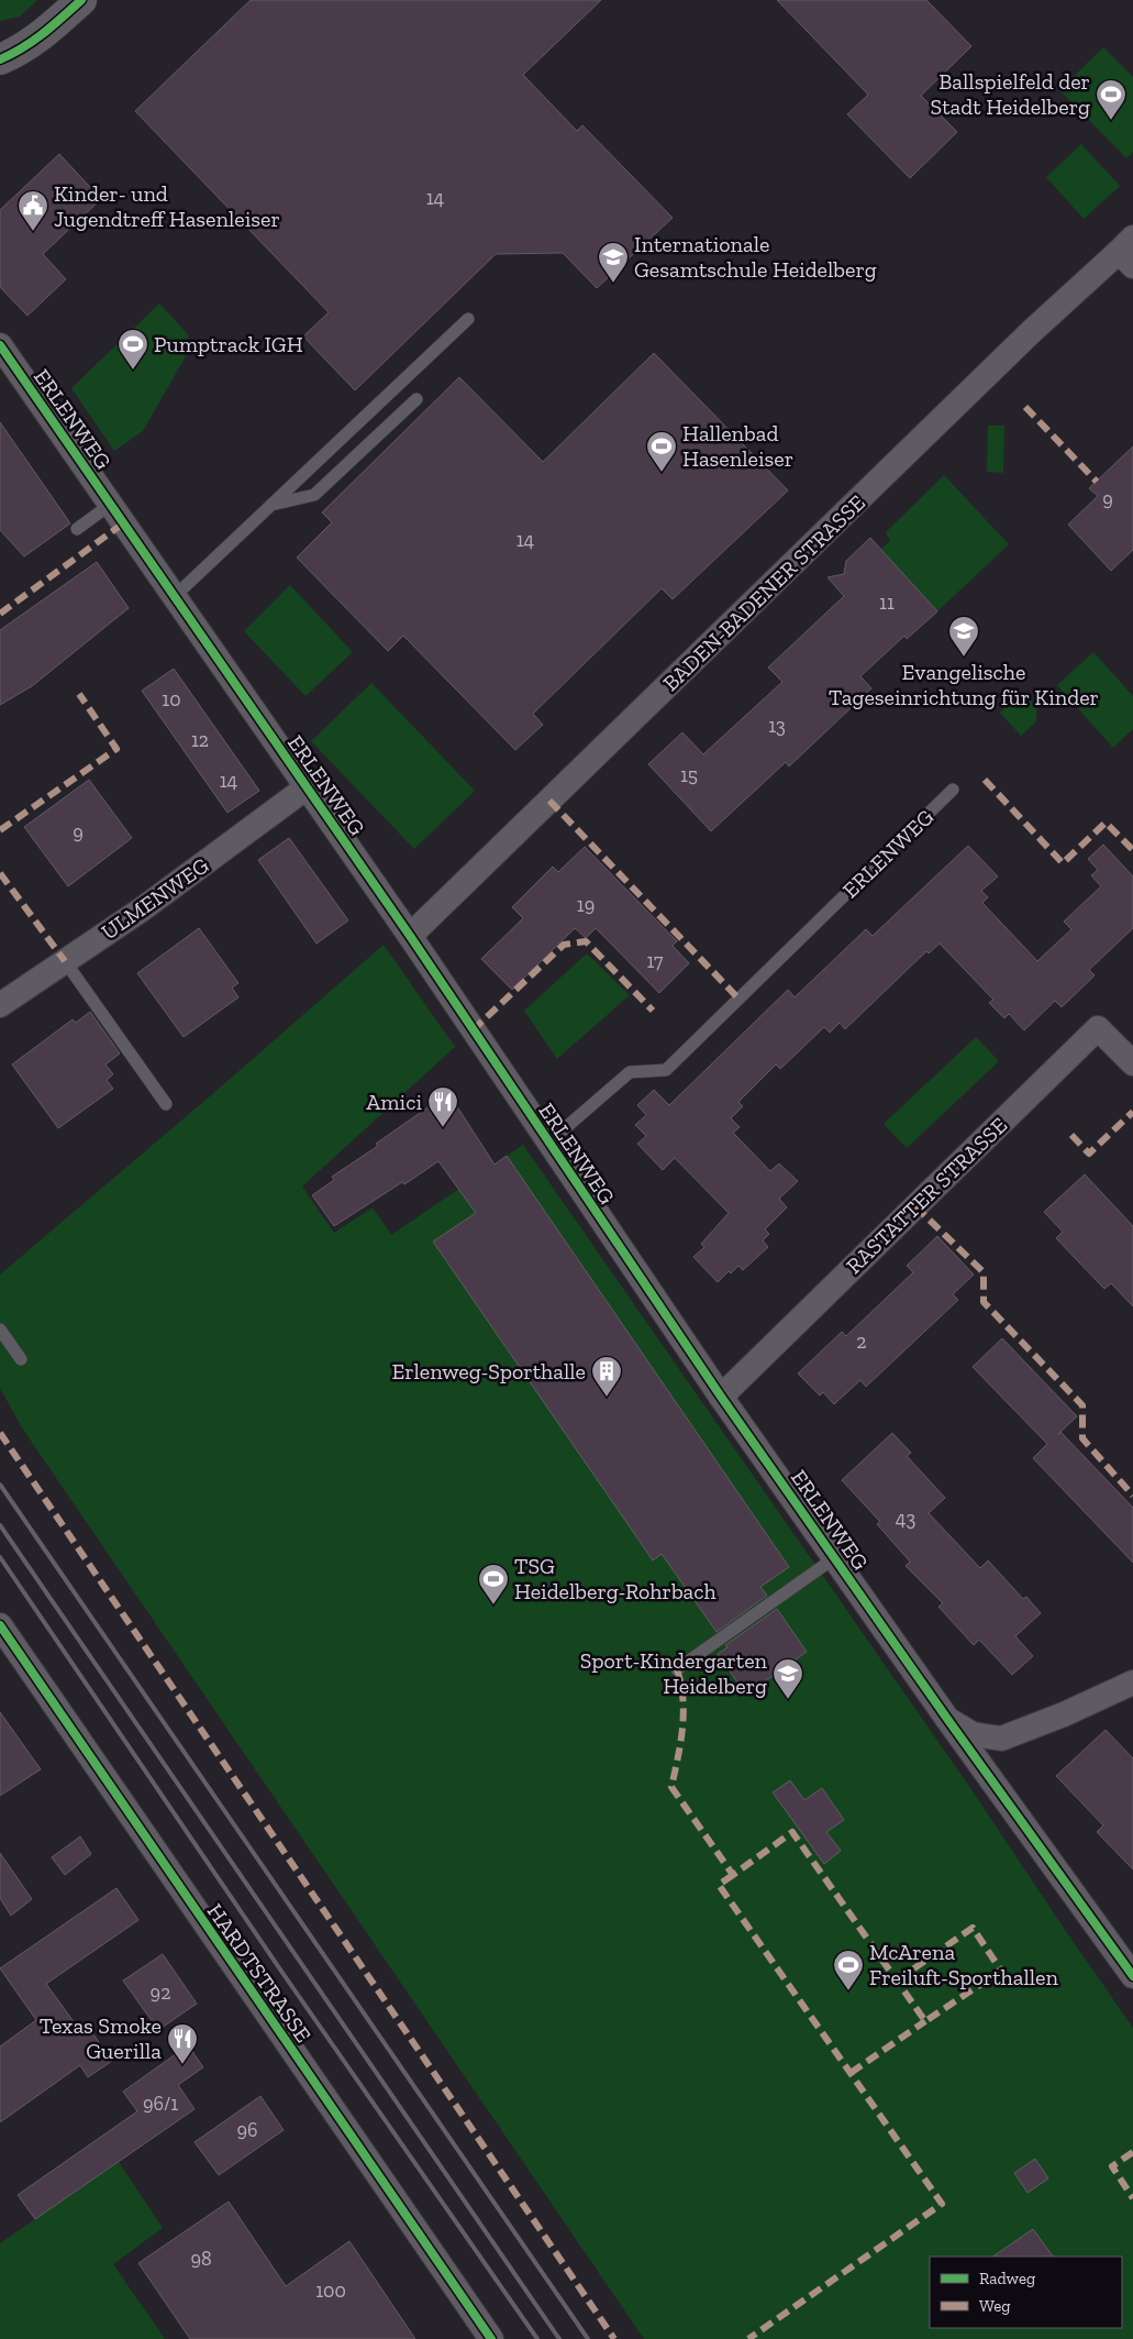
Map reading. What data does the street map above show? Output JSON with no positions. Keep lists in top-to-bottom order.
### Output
{
  "streets": {
    "street": [
      "ERLENWEG",
      "BADEN-BADENER STRASSE",
      "ULMENWEG",
      "RASTATTER STRASSE",
      "HARDTSTRASSE"
    ]
  },
  "crossings": [
    ["ERLENWEG", "BADEN-BADENER STRASSE"],
    ["ERLENWEG", "ULMENWEG"],
    ["ERLENWEG", "RASTATTER STRASSE"]
  ],
  "places": {
    "sports": [
      "Ballspielfeld der Stadt Heidelberg",
      "Pumptrack IGH",
      "Hallenbad Hasenleiser",
      "TSG Heidelberg-Rohrbach",
      "McArena Freiluft-Sporthallen"
    ],
    "public building": ["Kinder- und Jugendtreff Hasenleiser"],
    "school or university": ["Internationale Gesamtschule Heidelberg", "Evangelische Tageseinrichtung für Kinder", "Sport-Kindergarten Heidelberg"],
    "restaurant": ["Amici", "Texas Smoke Guerilla"],
    "building": ["Erlenweg-Sporthalle"]
  },
  "house_numbers": [
    "14",
    "9",
    "14",
    "11",
    "10",
    "13",
    "12",
    "15",
    "14",
    "9",
    "19",
    "17",
    "2",
    "43",
    "92",
    "96/1",
    "96",
    "98",
    "100"
  ],
  "legend": ["Radweg", "Weg"]
}
